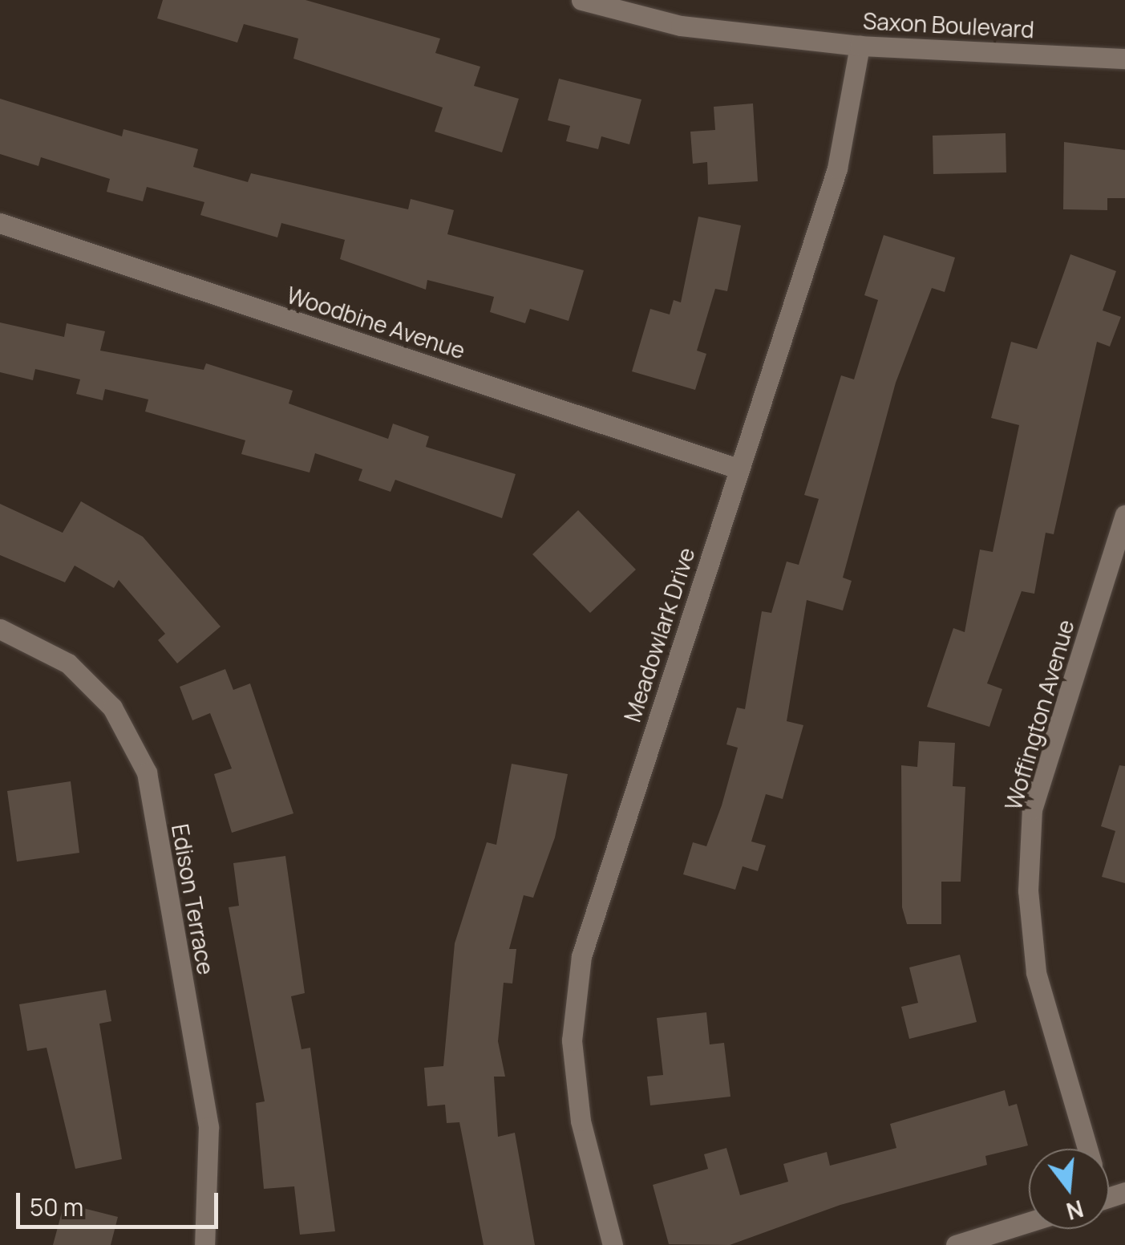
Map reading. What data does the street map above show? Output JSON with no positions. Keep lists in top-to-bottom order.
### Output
{
  "streets": {
    "street": [
      "Saxon Boulevard",
      "Woodbine Avenue",
      "Meadowlark Drive",
      "Woffington Avenue",
      "Edison Terrace"
    ]
  },
  "crossings": [
    ["Saxon Boulevard", "Meadowlark Drive"],
    ["Woodbine Avenue", "Meadowlark Drive"]
  ],
  "scale_bar": "50 m",
  "north": "bottom"
}
